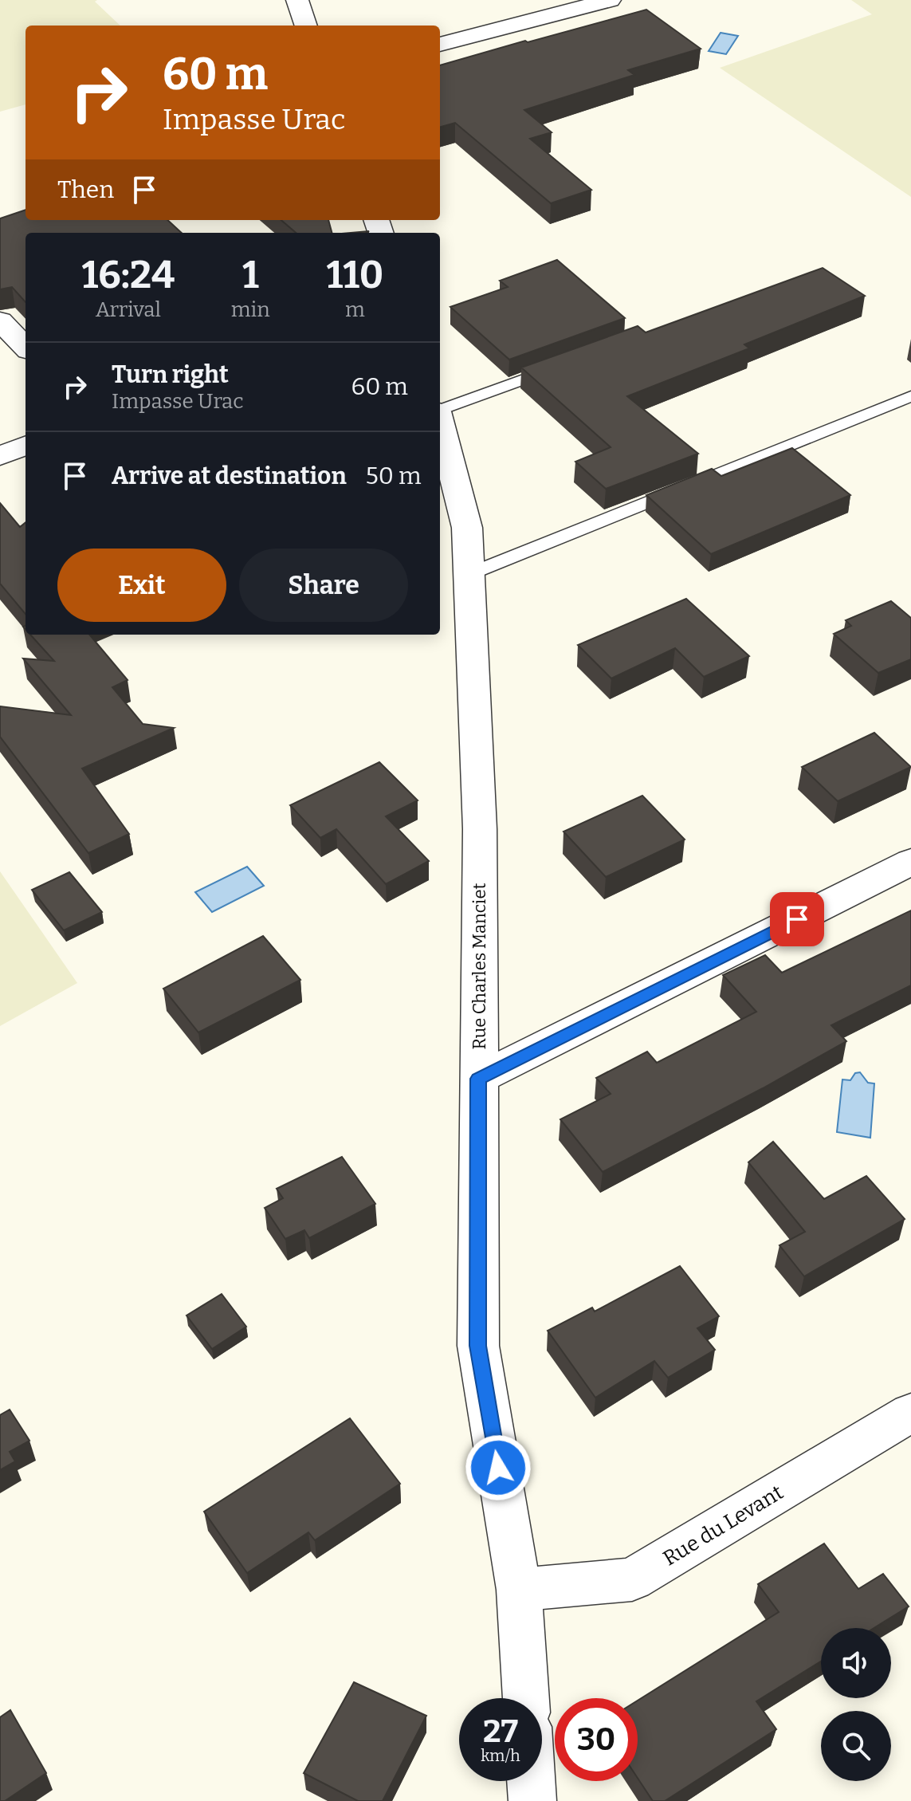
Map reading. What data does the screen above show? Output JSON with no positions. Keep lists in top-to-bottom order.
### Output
{
  "streets": {
    "street": ["Rue Charles Manciet", "Rue du Levant"]
  },
  "crossings": [
    ["Rue Charles Manciet", "Rue du Levant"]
  ],
  "page": {
    "turn": ["60 m", "Impasse Urac"],
    "then": "Then",
    "eta": [
      "16:24",
      "Arrival",
      "1",
      "min",
      "110",
      "m"
    ],
    "list": [
      {
        "name": "Turn right",
        "note": "Impasse Urac",
        "value": "60 m"
      },
      {
        "name": "Arrive at destination",
        "value": "50 m"
      }
    ],
    "buttons": ["Exit", "Share"],
    "speed": "27 km/h",
    "limit": "30"
  }
}
